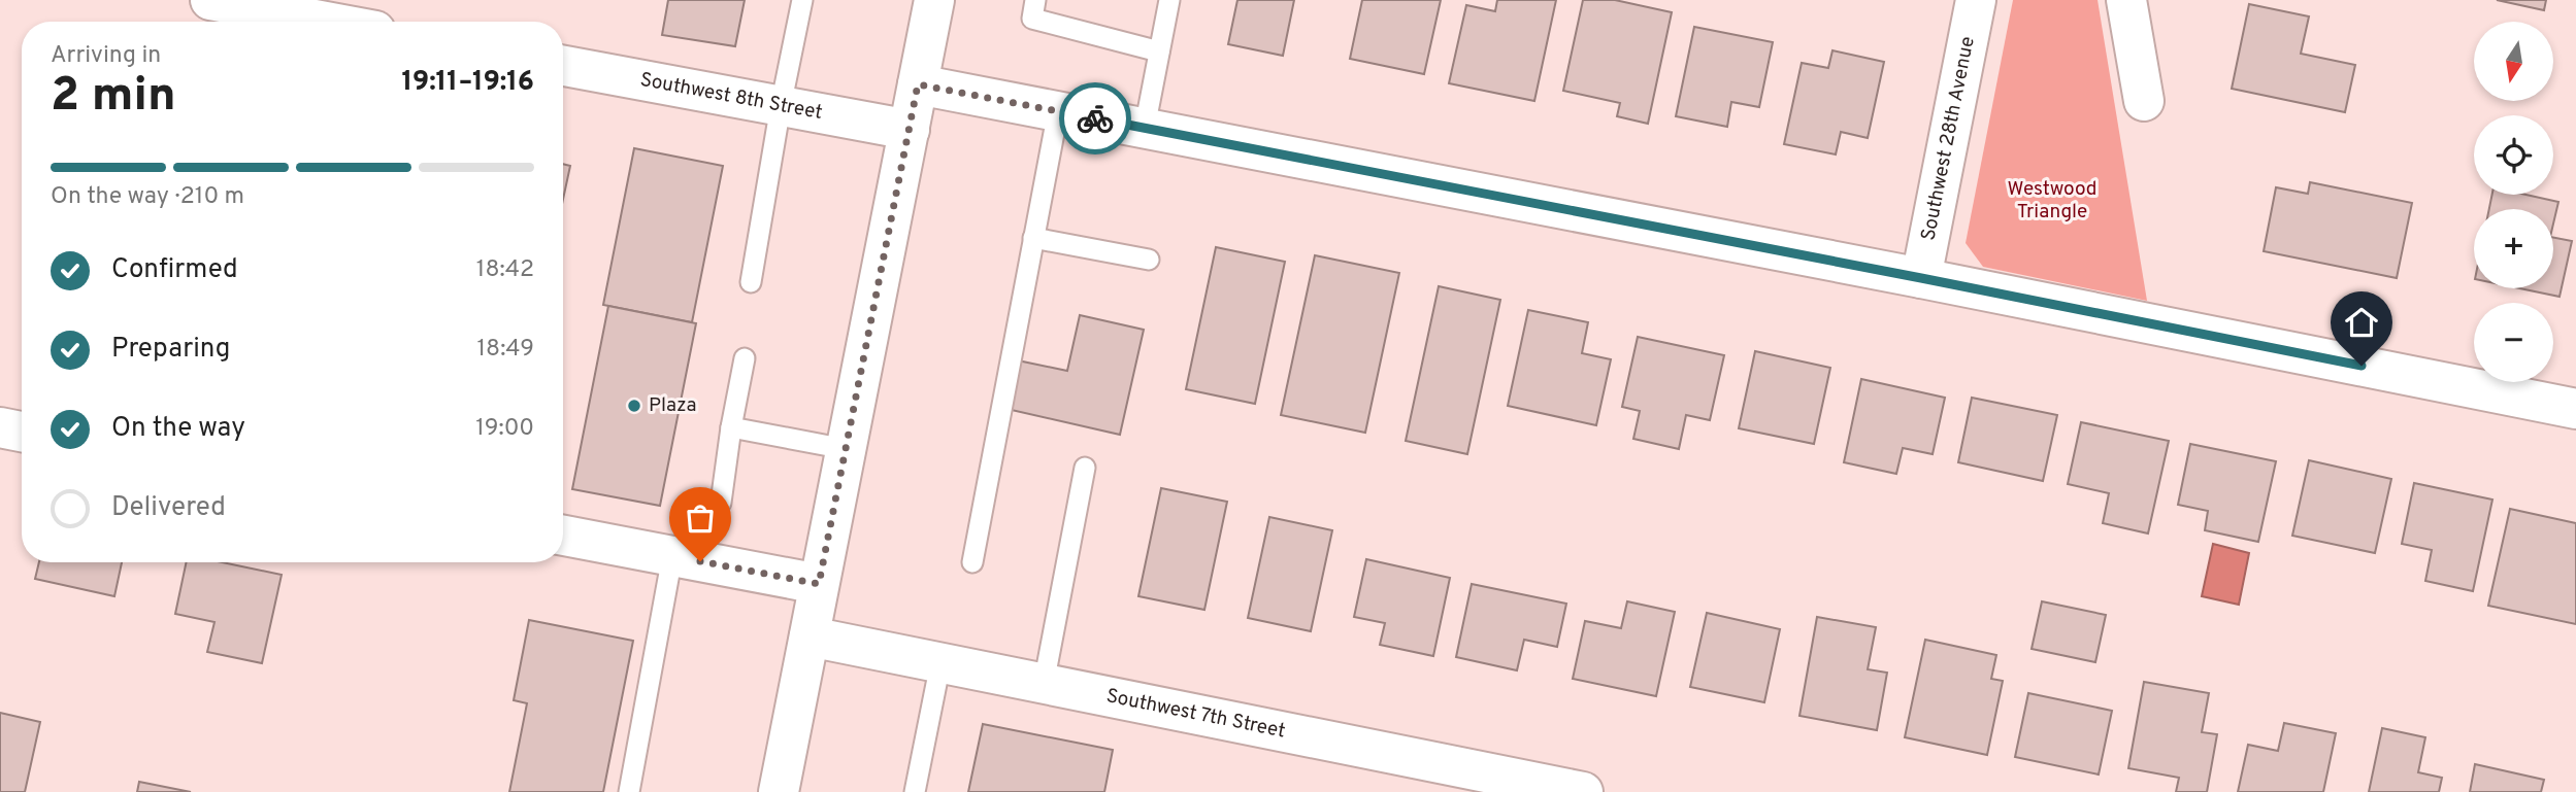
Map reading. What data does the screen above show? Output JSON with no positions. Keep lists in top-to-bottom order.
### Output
{
  "streets": {
    "street": ["Southwest 8th Street", "Southwest 28th Avenue", "Southwest 7th Street"]
  },
  "parks": ["Westwood Triangle"],
  "places": ["Plaza"],
  "north": "bottom",
  "page": {
    "map_buttons": ["+", "−"],
    "heading": ["2 min", "Arriving in", "19:11–19:16"],
    "bar": "On the way · 210 m",
    "list": [
      ["Confirmed", "18:42"],
      ["Preparing", "18:49"],
      ["On the way", "19:00"],
      "Delivered"
    ]
  }
}
